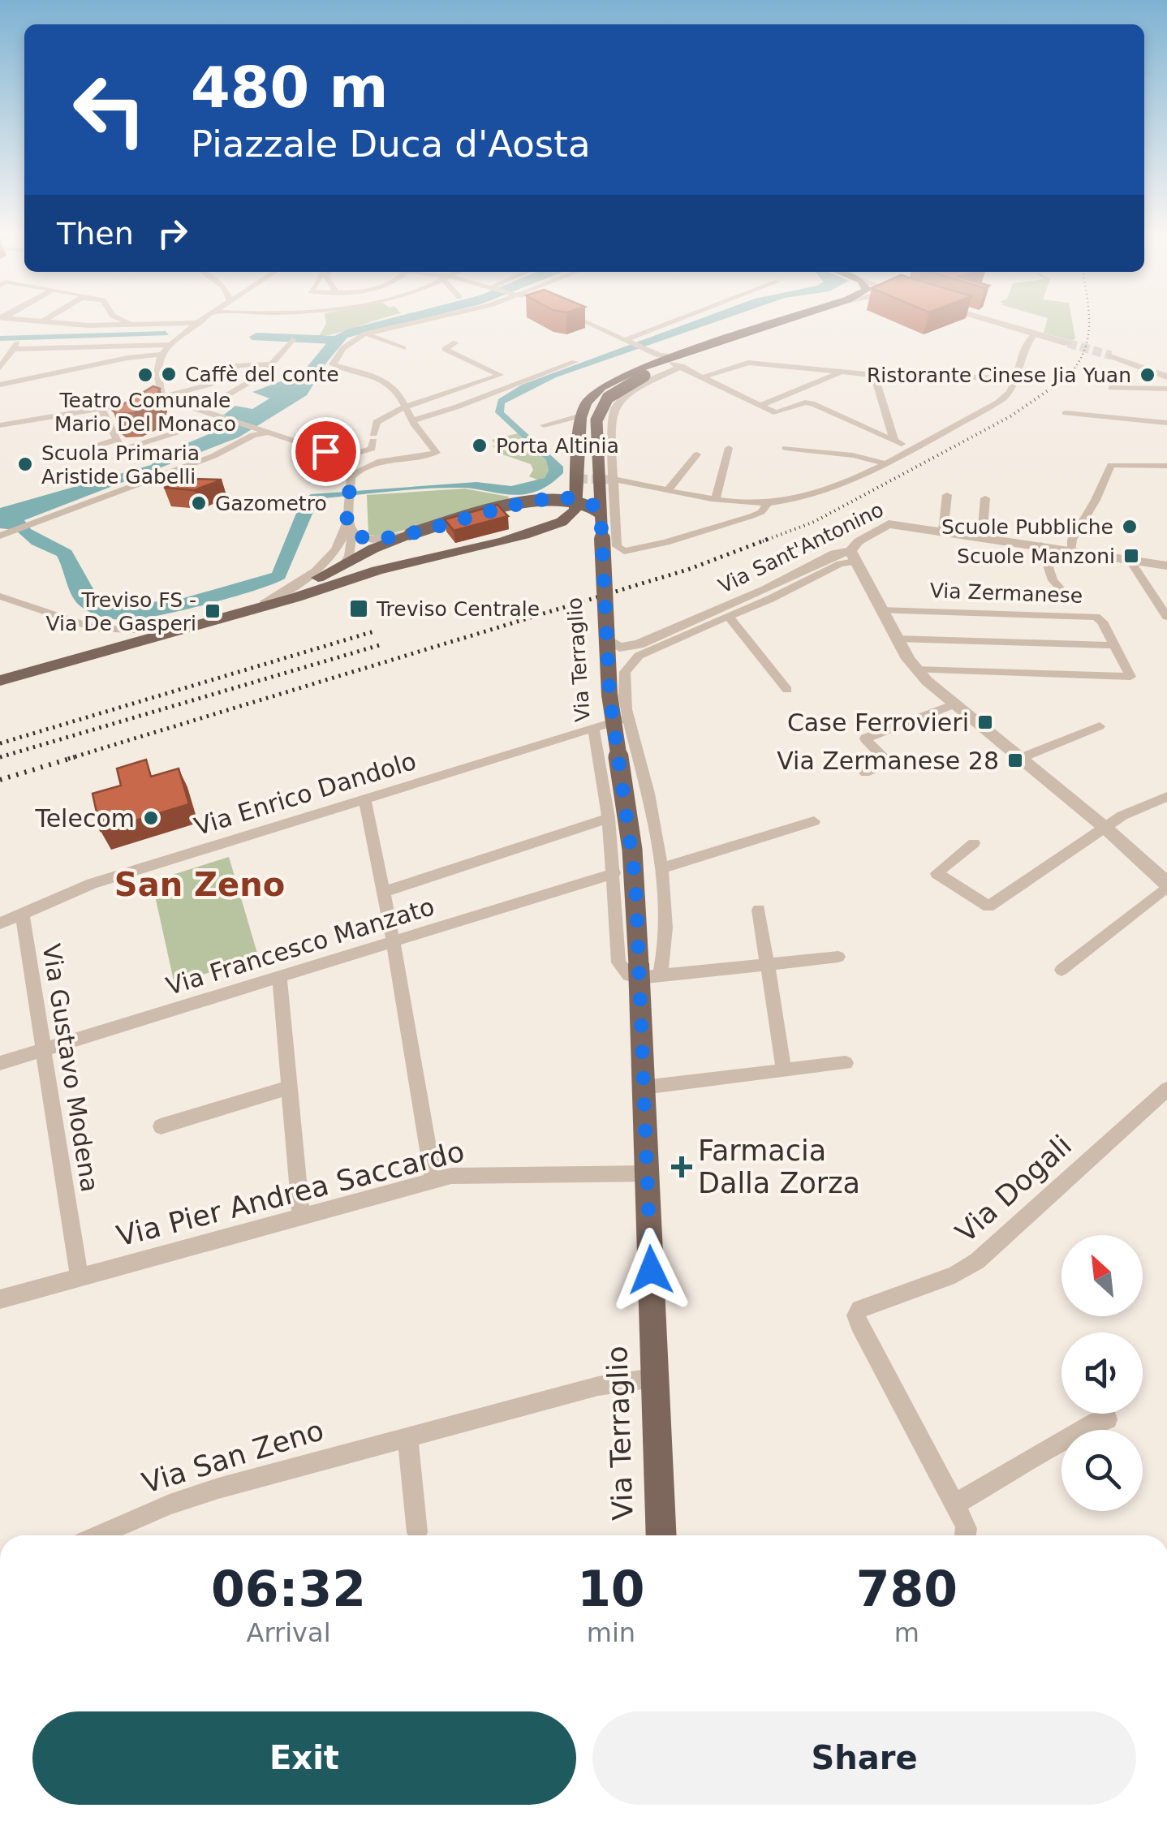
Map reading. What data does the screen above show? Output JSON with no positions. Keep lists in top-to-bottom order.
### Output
{
  "streets": {
    "main road": ["Via Terraglio"],
    "street": [
      "Via Sant'Antonino",
      "Via Zermanese",
      "Via Enrico Dandolo",
      "Via Francesco Manzato",
      "Via Gustavo Modena",
      "Via Dogali",
      "Via Pier Andrea Saccardo",
      "Via San Zeno"
    ]
  },
  "crossings": [
    ["Via Sant'Antonino", "Via Terraglio"],
    ["Via Terraglio", "Via Enrico Dandolo"],
    ["Via Terraglio", "Via Francesco Manzato"],
    ["Via Terraglio", "Via Pier Andrea Saccardo"],
    ["Via Terraglio", "Via San Zeno"],
    ["Via Enrico Dandolo", "Via Gustavo Modena"],
    ["Via Francesco Manzato", "Via Gustavo Modena"],
    ["Via Gustavo Modena", "Via Pier Andrea Saccardo"]
  ],
  "districts": ["San Zeno"],
  "places": {
    "other": [
      "Caffè del conte",
      "Teatro Comunale Mario Del Monaco",
      "Ristorante Cinese Jia Yuan",
      "Porta Altinia",
      "Scuola Primaria Aristide Gabelli",
      "Gazometro",
      "Scuole Pubbliche",
      "Telecom"
    ],
    "transit": [
      "Scuole Manzoni",
      "Treviso Centrale",
      "Treviso FS - Via De Gasperi",
      "Case Ferrovieri",
      "Via Zermanese 28"
    ],
    "health": ["Farmacia Dalla Zorza"]
  },
  "north": "top left",
  "page": {
    "turn": ["480 m", "Piazzale Duca d'Aosta"],
    "then": "Then",
    "eta": [
      "06:32",
      "Arrival",
      "10",
      "min",
      "780",
      "m"
    ],
    "buttons": ["Exit", "Share"]
  }
}
